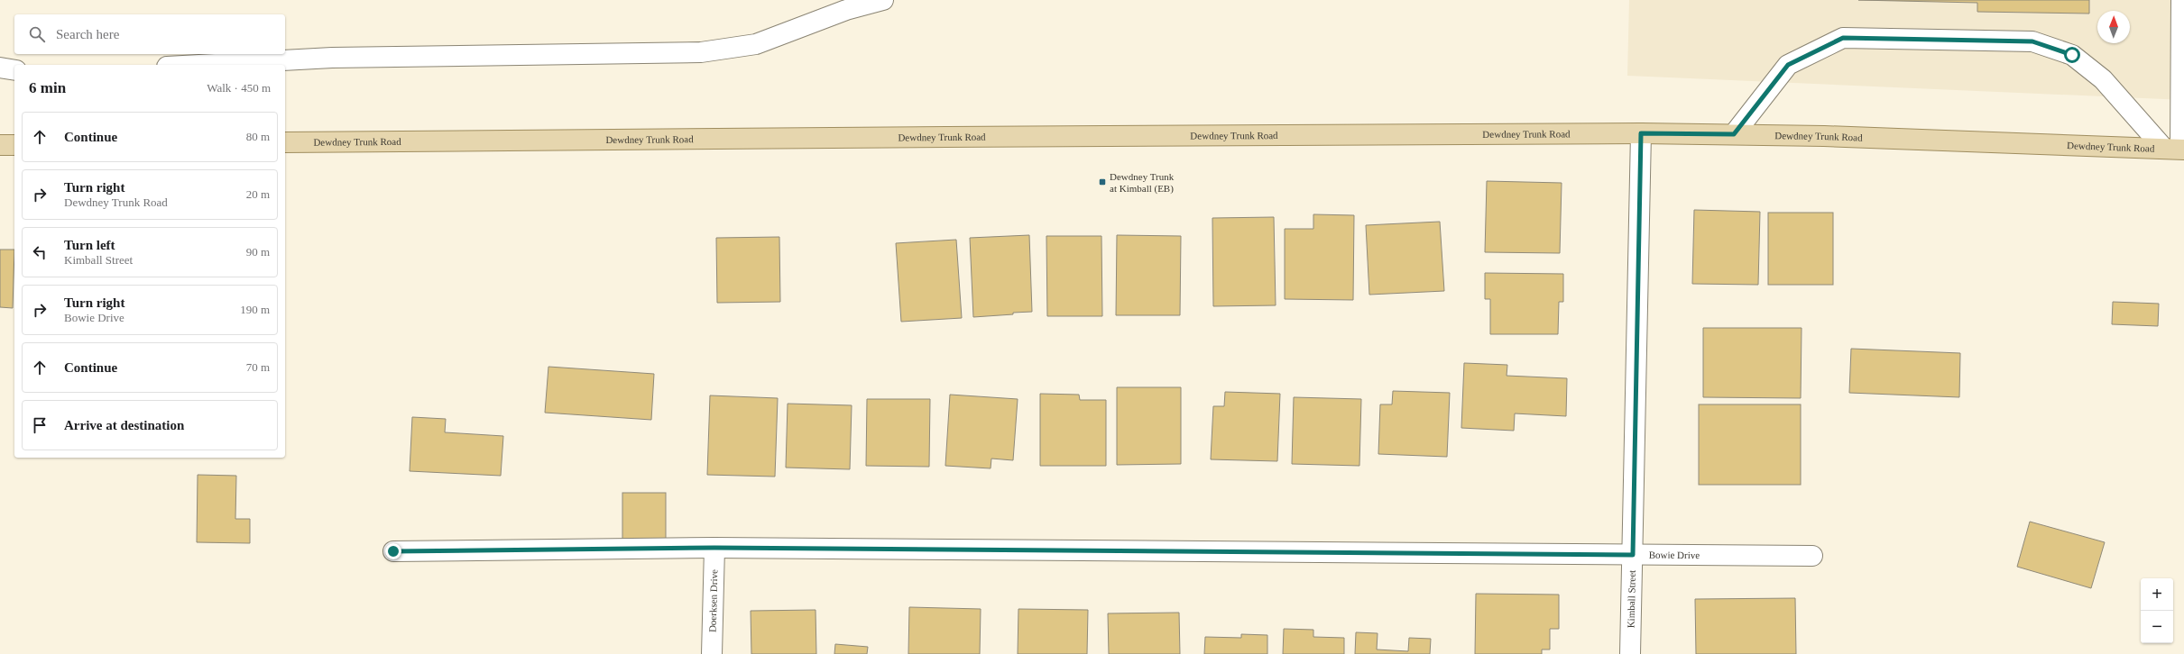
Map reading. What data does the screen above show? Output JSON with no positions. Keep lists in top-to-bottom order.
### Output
{
  "streets": {
    "main road": ["Dewdney Trunk Road"],
    "street": ["Bowie Drive", "Kimball Street", "Doerksen Drive"]
  },
  "crossings": [
    ["Dewdney Trunk Road", "Kimball Street"],
    ["Bowie Drive", "Kimball Street"],
    ["Bowie Drive", "Doerksen Drive"]
  ],
  "places": {
    "transit": ["Dewdney Trunk at Kimball (EB)"]
  },
  "north": "top",
  "page": {
    "search": "Search here",
    "heading": ["6 min", "Walk · 450 m"],
    "list": [
      ["Continue", "80 m"],
      ["Turn right", "Dewdney Trunk Road", "20 m"],
      ["Turn left", "Kimball Street", "90 m"],
      ["Turn right", "Bowie Drive", "190 m"],
      ["Continue", "70 m"],
      "Arrive at destination"
    ],
    "map_buttons": ["+", "−"]
  }
}
